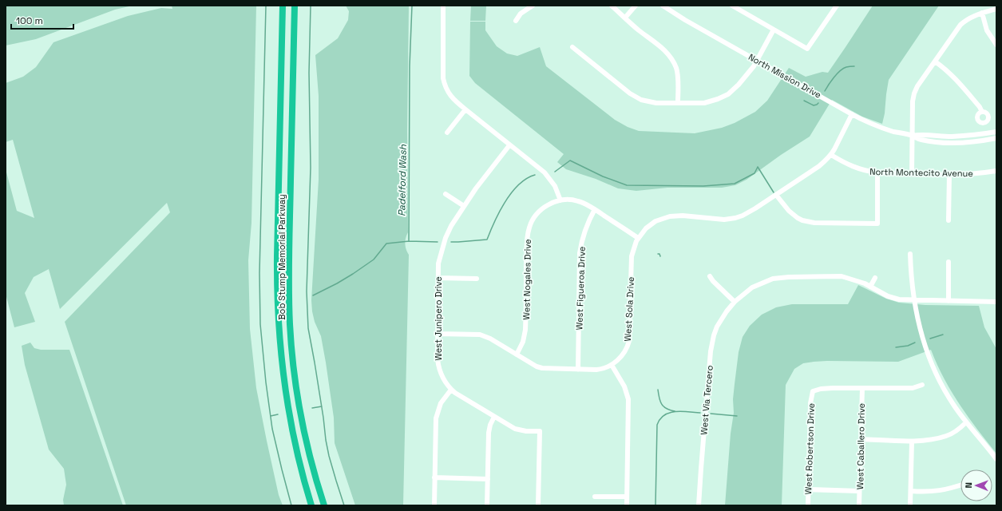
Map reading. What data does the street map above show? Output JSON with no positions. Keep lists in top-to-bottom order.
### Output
{
  "streets": {
    "highway": ["Bob Stump Memorial Parkway"],
    "street": [
      "North Mission Drive",
      "North Montecito Avenue",
      "West Nogales Drive",
      "West Figueroa Drive",
      "West Sola Drive",
      "West Junipero Drive",
      "West Via Tercero",
      "West Caballero Drive",
      "West Robertson Drive"
    ]
  },
  "crossings": [
    ["West Caballero Drive", "West Robertson Drive"]
  ],
  "water": ["Padelford Wash"],
  "scale_bar": "100 m",
  "north": "left"
}
